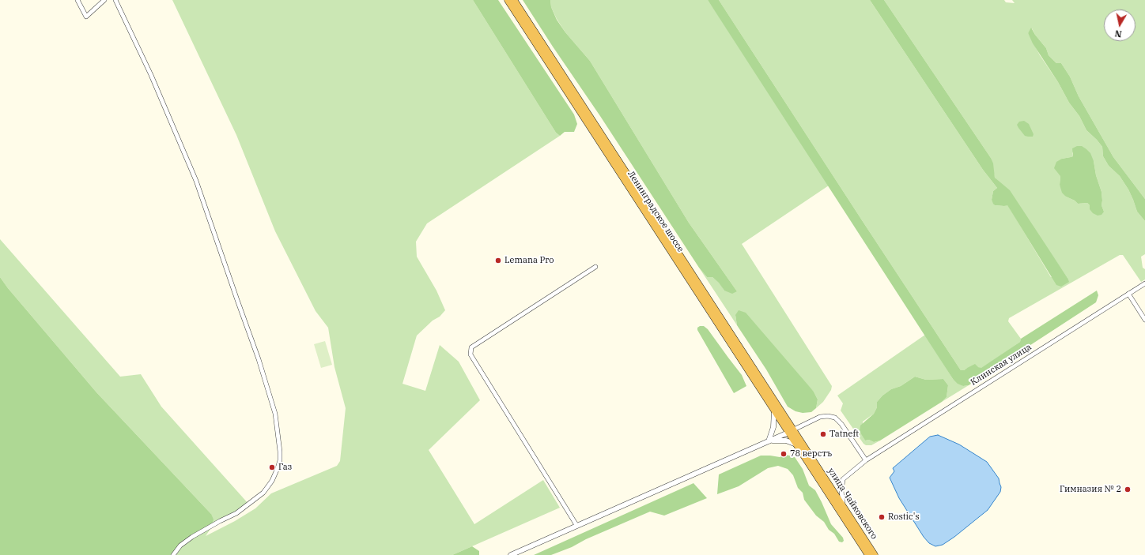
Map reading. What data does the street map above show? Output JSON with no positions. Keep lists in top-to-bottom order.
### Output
{
  "streets": {
    "highway": ["Ленинградское шоссе", "улица Чайковского"],
    "street": ["Клинская улица"]
  },
  "crossings": [
    ["Ленинградское шоссе", "улица Чайковского"],
    ["Клинская улица", "улица Чайковского"]
  ],
  "places": [
    "Lemana Pro",
    "Tatneft",
    "78 верстъ",
    "Газ",
    "Гимназия № 2",
    "Rostic's"
  ],
  "north": "bottom"
}
